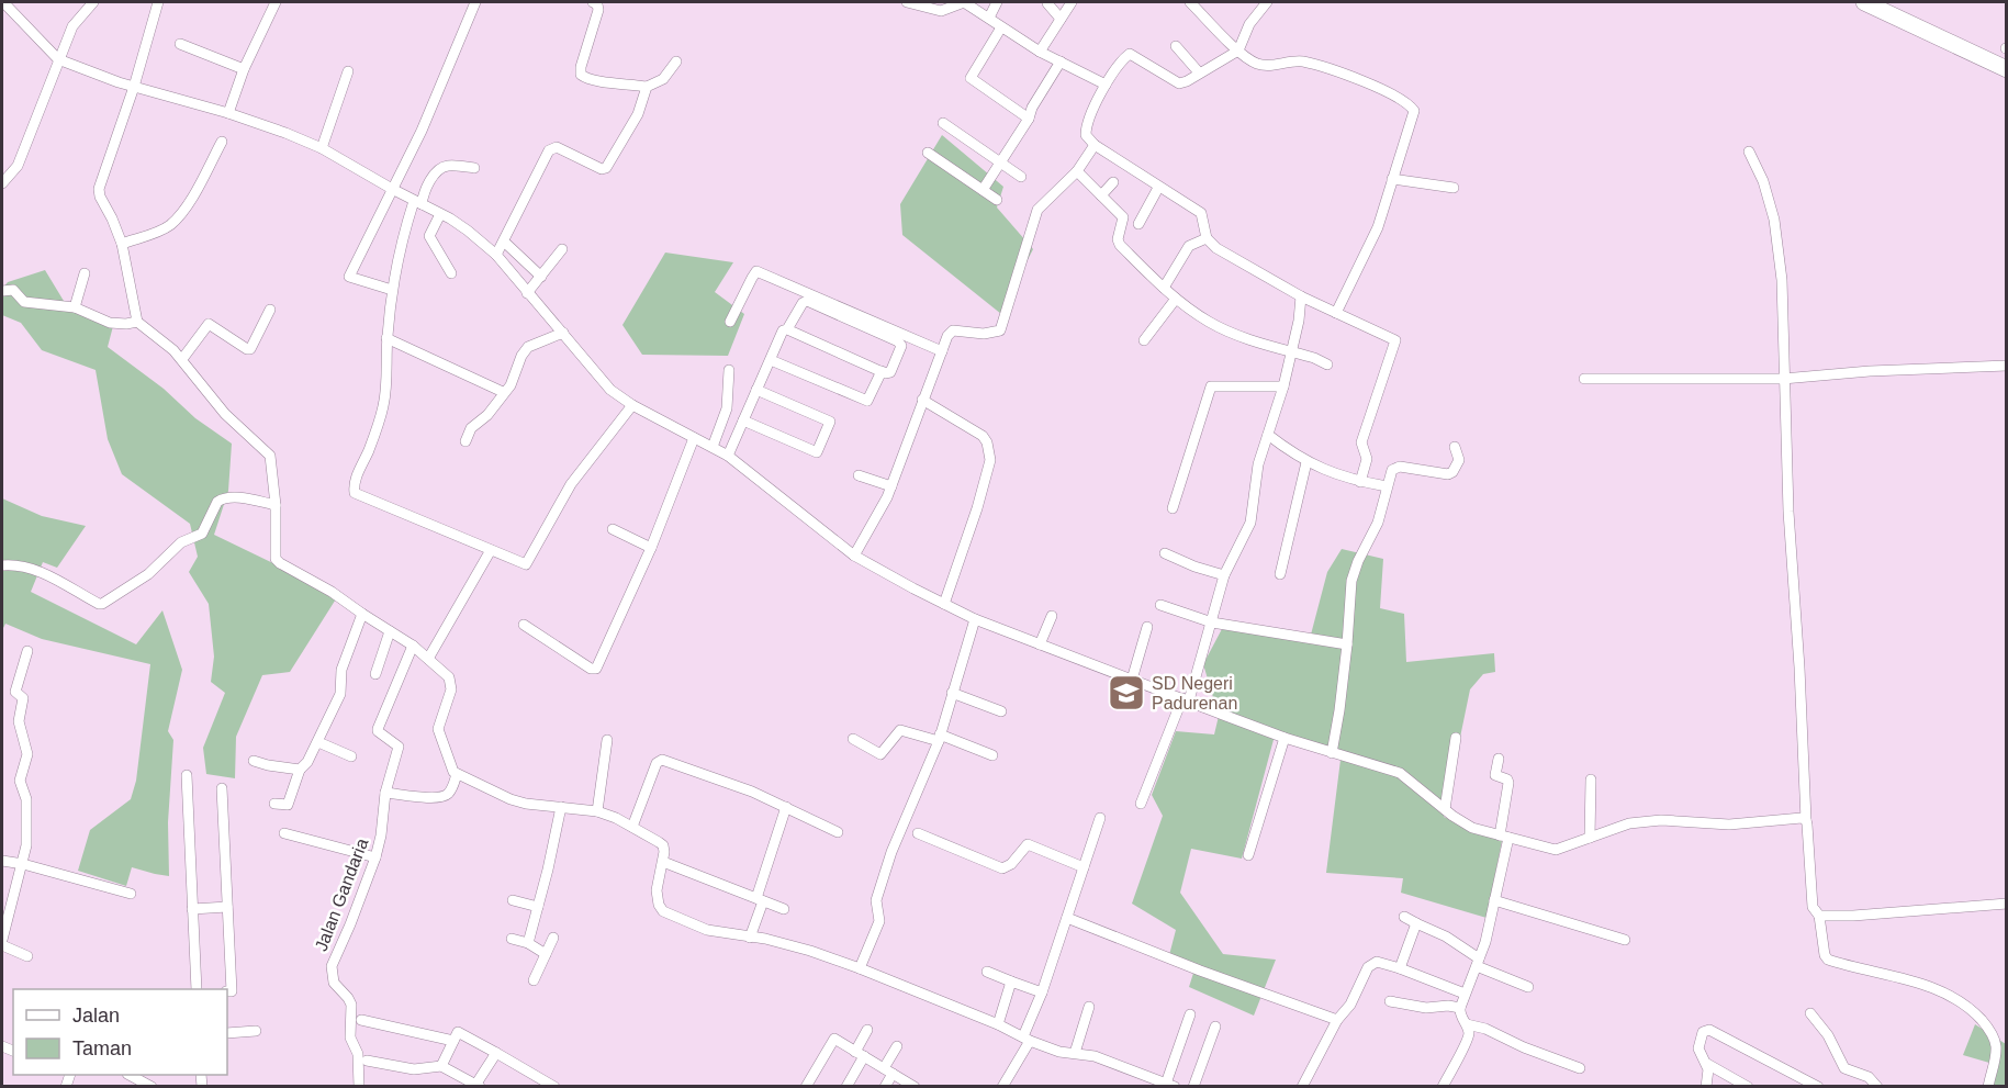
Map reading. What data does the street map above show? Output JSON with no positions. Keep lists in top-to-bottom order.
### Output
{
  "streets": {
    "street": ["Jalan Gandaria"]
  },
  "places": {
    "school or university": ["SD Negeri Padurenan"]
  },
  "legend": ["Jalan", "Taman"]
}
